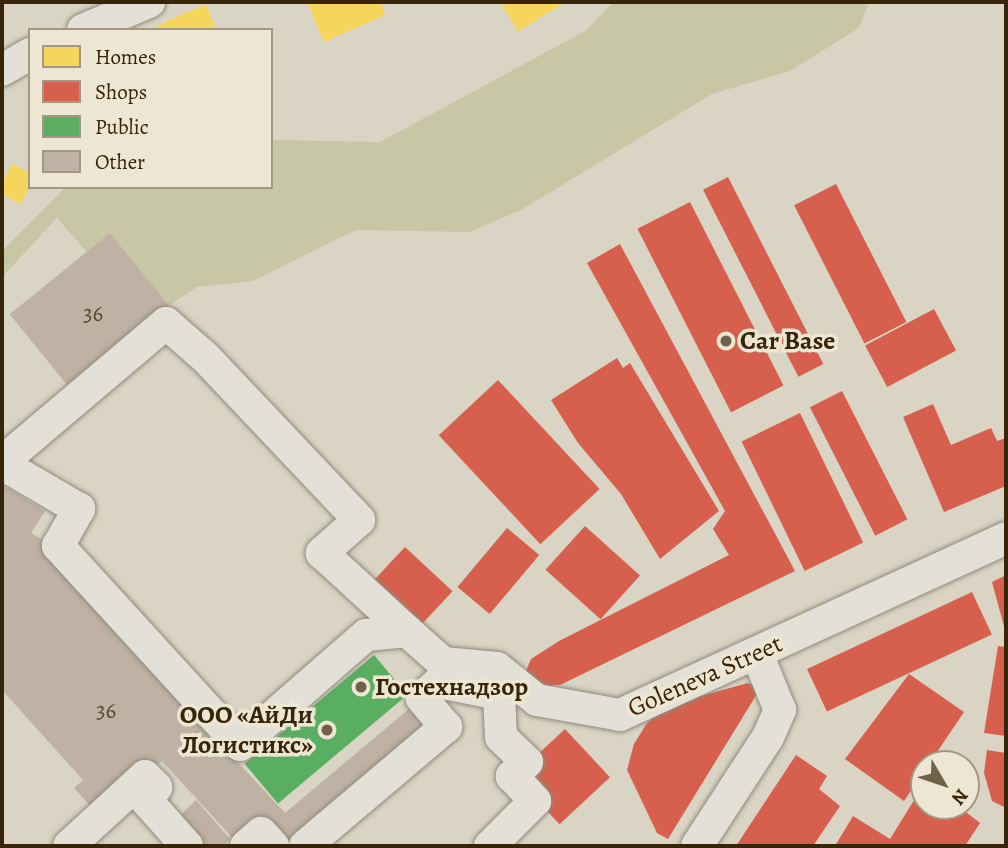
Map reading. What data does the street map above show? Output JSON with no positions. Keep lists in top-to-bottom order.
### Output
{
  "streets": {
    "street": ["Goleneva Street"]
  },
  "places": ["Car Base", "Гостехнадзор", "ООО «АйДи Логистикс»"],
  "house_numbers": ["36", "36"],
  "legend": [
    "Homes",
    "Shops",
    "Public",
    "Other"
  ],
  "north": "bottom right"
}
